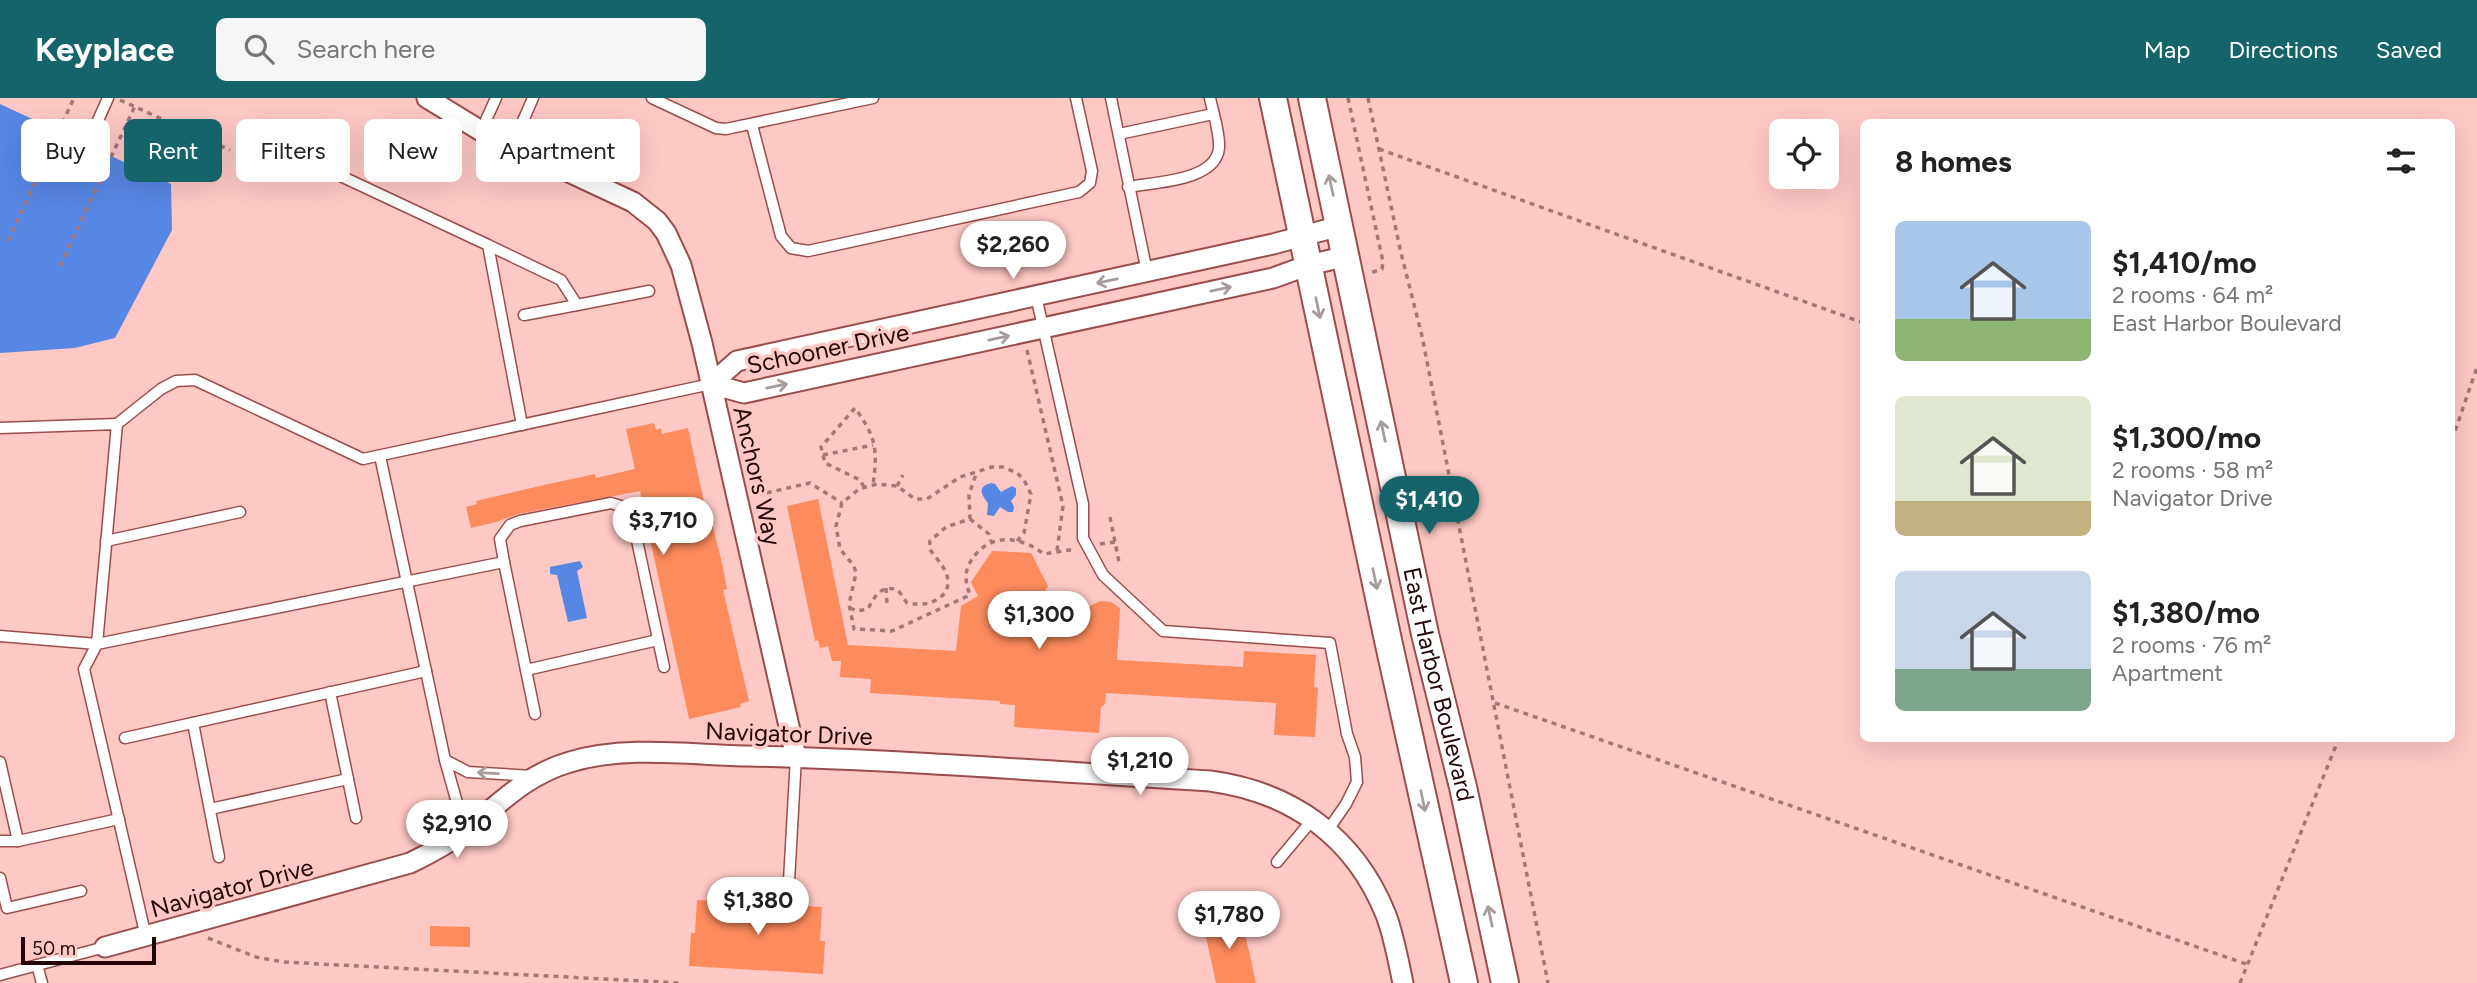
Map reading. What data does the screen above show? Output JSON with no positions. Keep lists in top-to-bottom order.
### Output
{
  "streets": {
    "main road": ["East Harbor Boulevard"],
    "street": ["Schooner Drive", "Anchors Way", "Navigator Drive"]
  },
  "crossings": [
    ["Schooner Drive", "Anchors Way"],
    ["Schooner Drive", "East Harbor Boulevard"],
    ["Anchors Way", "Navigator Drive"]
  ],
  "scale_bar": "50 m",
  "page": {
    "header": "Keyplace",
    "search": "Search here",
    "nav": ["Map", "Directions", "Saved"],
    "chip": [
      "Buy",
      "Rent",
      "Filters",
      "New",
      "Apartment"
    ],
    "heading": "8 homes",
    "list": [
      {
        "name": "$1,410/mo",
        "note": "2 rooms · 64 m² · East Harbor Boulevard"
      },
      {
        "name": "$1,300/mo",
        "note": "2 rooms · 58 m² · Navigator Drive"
      },
      {
        "name": "$1,380/mo",
        "note": "2 rooms · 76 m² · Apartment"
      }
    ],
    "price": [
      "$2,260",
      "$1,410",
      "$3,710",
      "$1,300",
      "$1,210",
      "$2,910",
      "$1,380",
      "$1,780"
    ],
    "scale": "50 m"
  }
}
